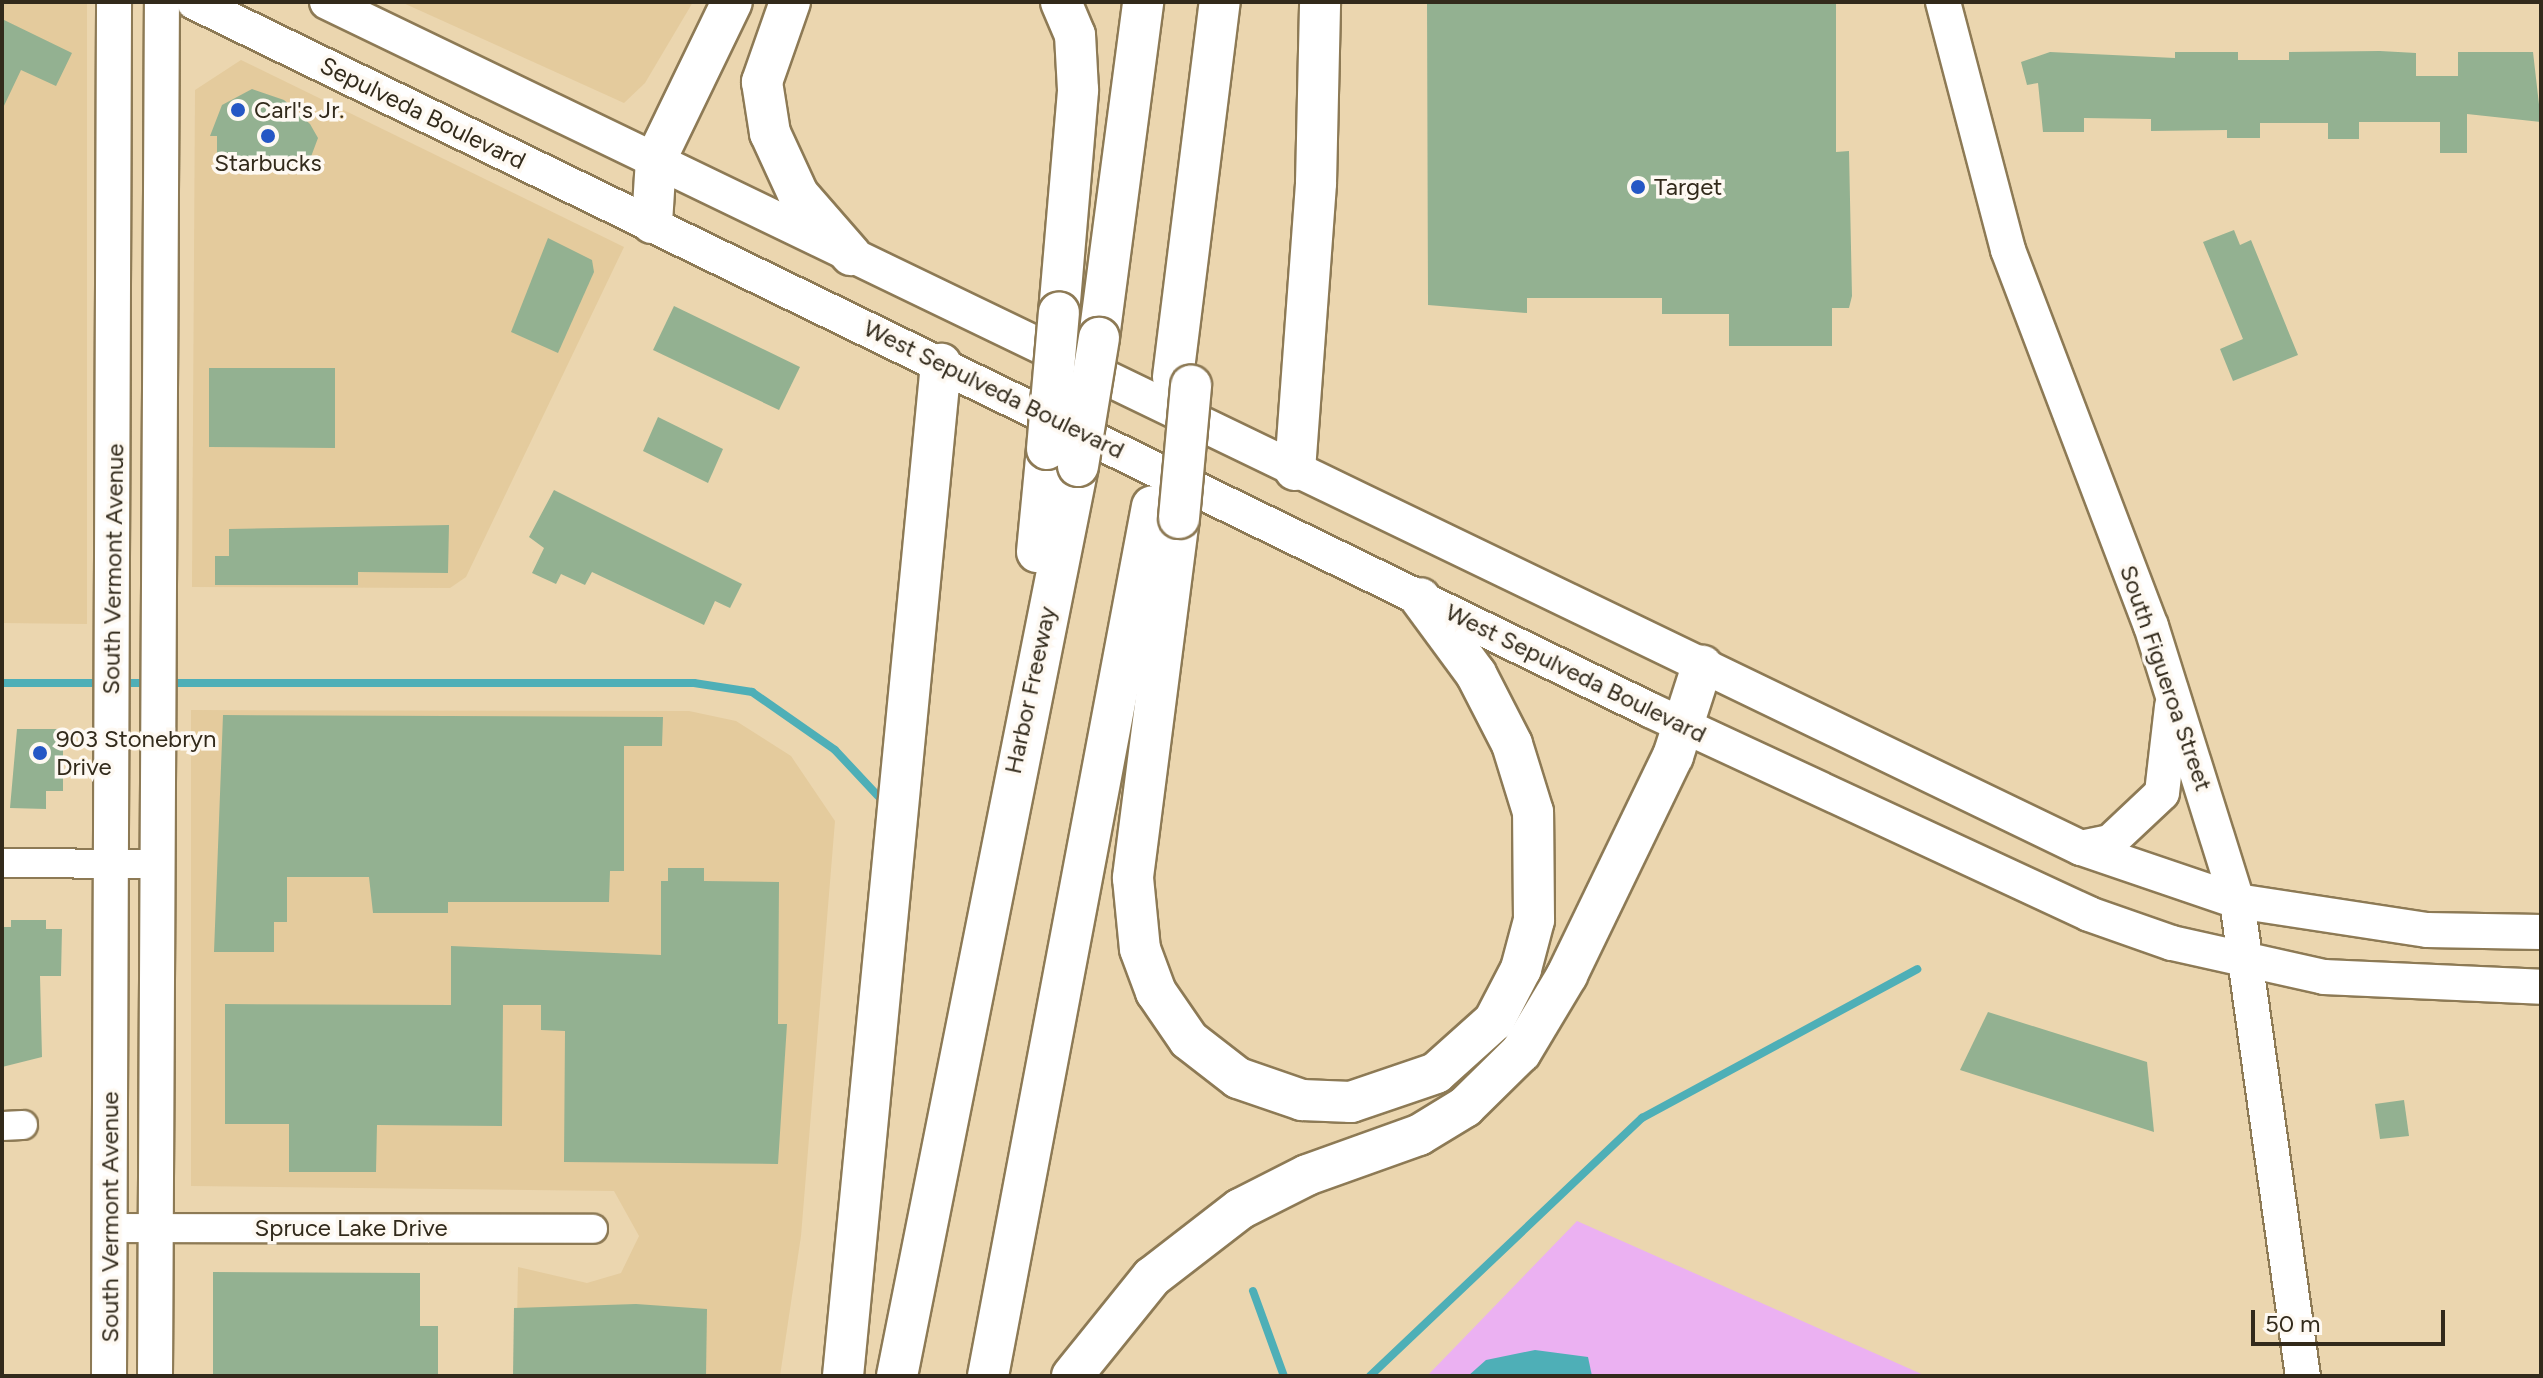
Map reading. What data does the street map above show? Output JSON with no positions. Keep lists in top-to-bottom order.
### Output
{
  "streets": {
    "highway": ["Harbor Freeway"],
    "main road": [
      "Sepulveda Boulevard",
      "West Sepulveda Boulevard",
      "South Vermont Avenue",
      "South Figueroa Street"
    ],
    "street": ["Spruce Lake Drive"]
  },
  "crossings": [
    ["Sepulveda Boulevard", "West Sepulveda Boulevard"],
    ["West Sepulveda Boulevard", "South Figueroa Street"],
    ["South Vermont Avenue", "Spruce Lake Drive"]
  ],
  "places": [
    "Carl's Jr.",
    "Starbucks",
    "Target",
    "903 Stonebryn Drive"
  ],
  "scale_bar": "50 m"
}
